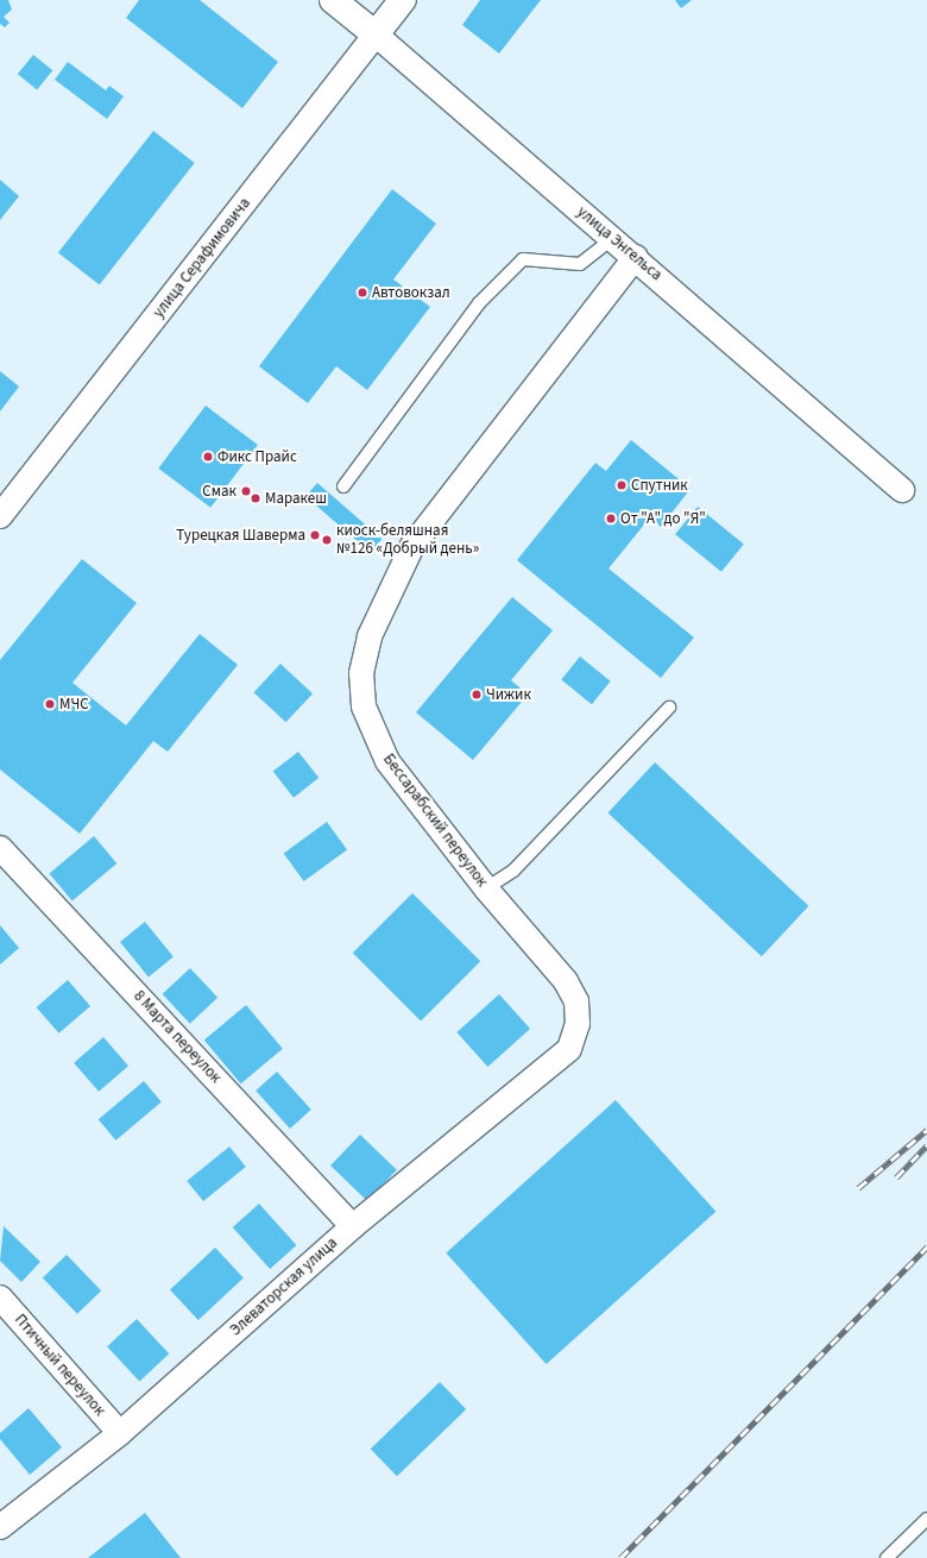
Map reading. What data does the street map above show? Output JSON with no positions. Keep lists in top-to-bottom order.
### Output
{
  "streets": {
    "street": [
      "улица Энгельса",
      "улица Серафимовича",
      "Бессарабский переулок",
      "8 Марта переулок",
      "Элеваторская улица",
      "Птичный переулок"
    ]
  },
  "crossings": [
    ["улица Энгельса", "улица Серафимовича"],
    ["улица Энгельса", "Бессарабский переулок"],
    ["Бессарабский переулок", "Элеваторская улица"],
    ["8 Марта переулок", "Элеваторская улица"],
    ["Элеваторская улица", "Птичный переулок"]
  ],
  "places": [
    "Автовокзал",
    "Фикс Прайс",
    "Спутник",
    "Смак",
    "Маракеш",
    "От \"А\" до \"Я\"",
    "Турецкая Шаверма",
    "киоск-беляшная №126 «Добрый день»",
    "Чижик",
    "МЧС"
  ]
}
